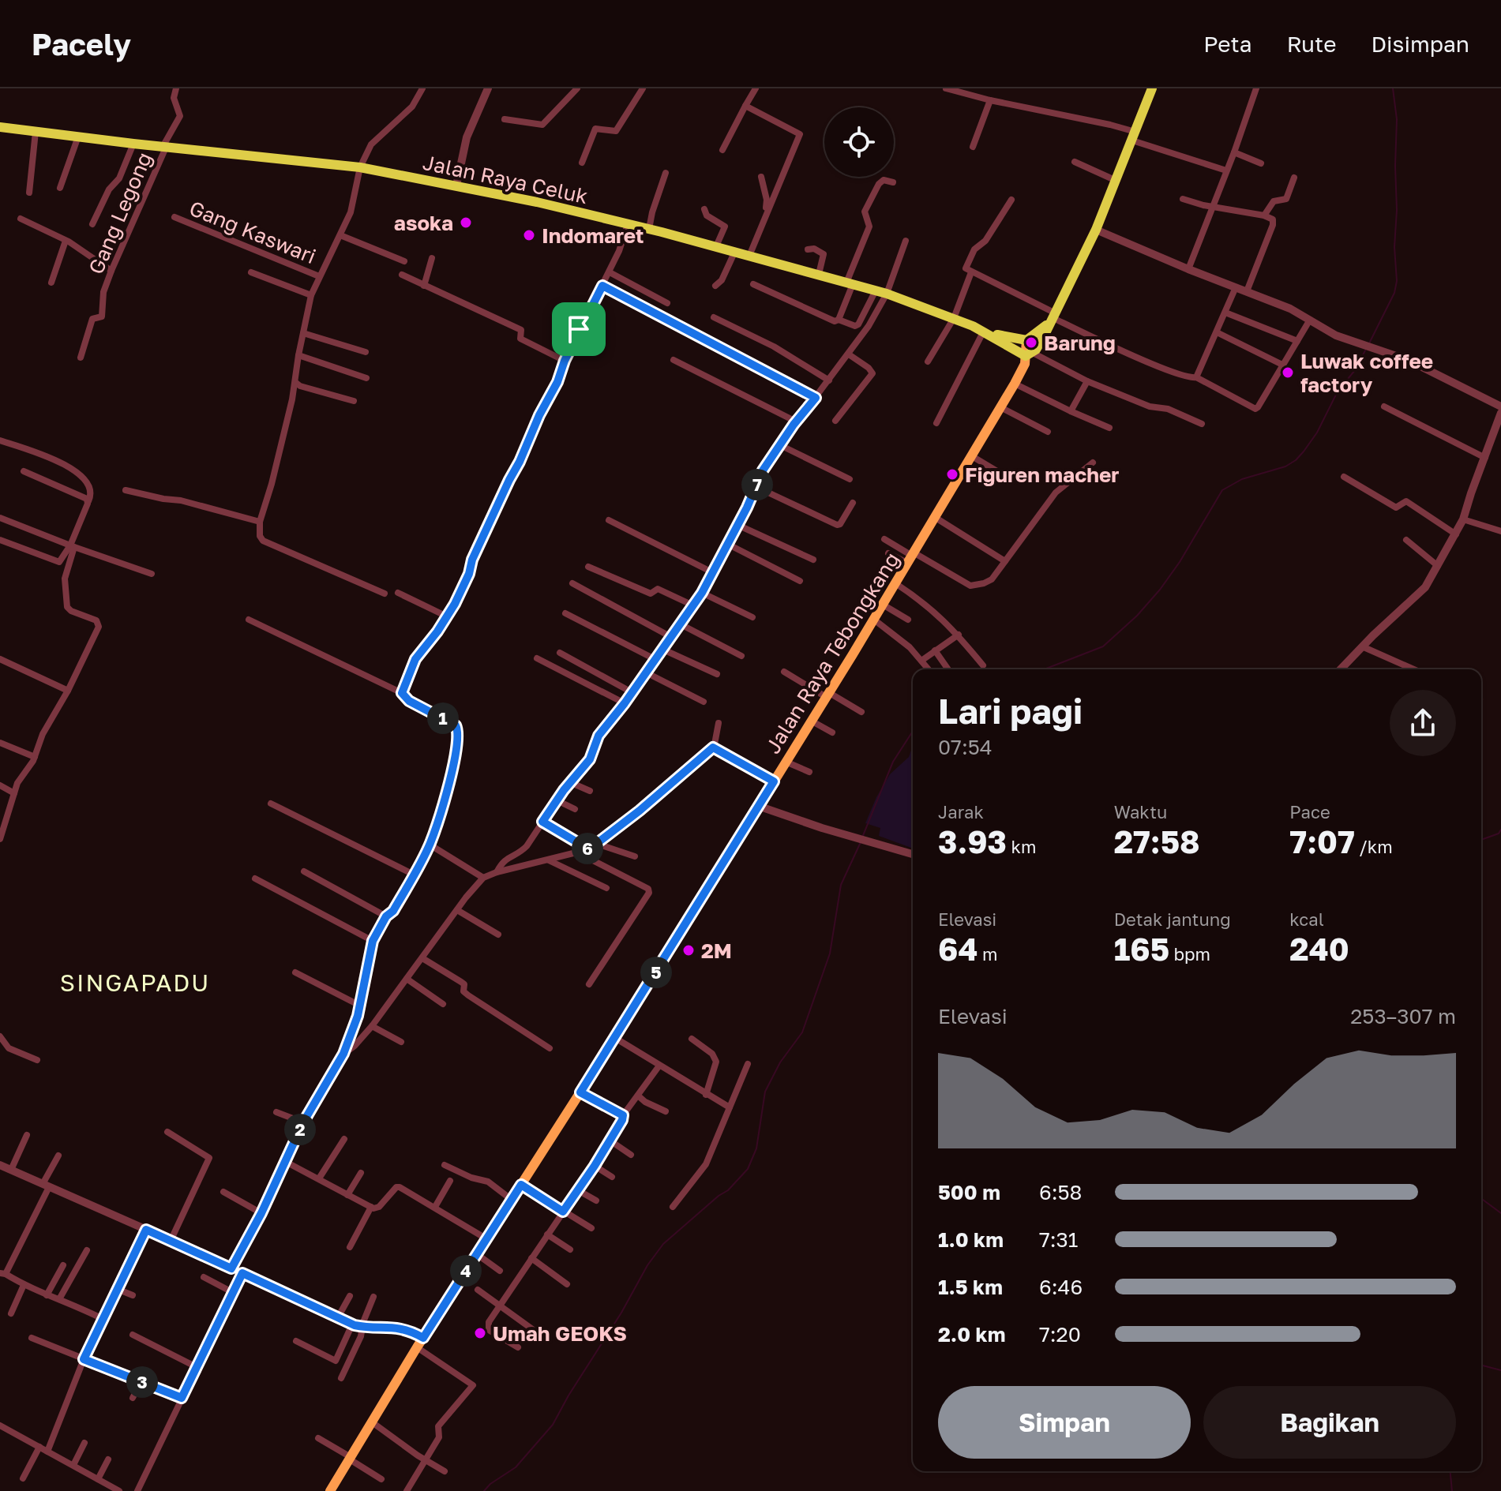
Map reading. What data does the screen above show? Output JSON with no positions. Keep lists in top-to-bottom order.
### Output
{
  "streets": {
    "highway": ["Jalan Raya Celuk"],
    "main road": ["Jalan Raya Tebongkang"],
    "street": ["Gang Legong", "Gang Kaswari"]
  },
  "crossings": [
    ["Jalan Raya Celuk", "Gang Legong"],
    ["Jalan Raya Celuk", "Jalan Raya Tebongkang"]
  ],
  "districts": ["SINGAPADU"],
  "places": [
    "asoka",
    "Indomaret",
    "Barung",
    "Luwak coffee factory",
    "Figuren macher",
    "2M",
    "Umah GEOKS"
  ],
  "page": {
    "header": "Pacely",
    "nav": ["Peta", "Rute", "Disimpan"],
    "pins": [
      "7",
      "1",
      "6",
      "5",
      "2",
      "4",
      "3"
    ],
    "heading": ["Lari pagi", "07:54"],
    "stats": [
      ["Jarak", "3.93 km"],
      ["Waktu", "27:58"],
      ["Pace", "7:07 /km"],
      ["Elevasi", "64 m"],
      ["Detak jantung", "165 bpm"],
      ["kcal", "240"]
    ],
    "chart": ["Elevasi", "253–307 m"],
    "list": [
      {
        "name": "500 m",
        "note": "6:58"
      },
      {
        "name": "1.0 km",
        "note": "7:31"
      },
      {
        "name": "1.5 km",
        "note": "6:46"
      },
      {
        "name": "2.0 km",
        "note": "7:20"
      }
    ],
    "buttons": ["Simpan", "Bagikan"]
  }
}
